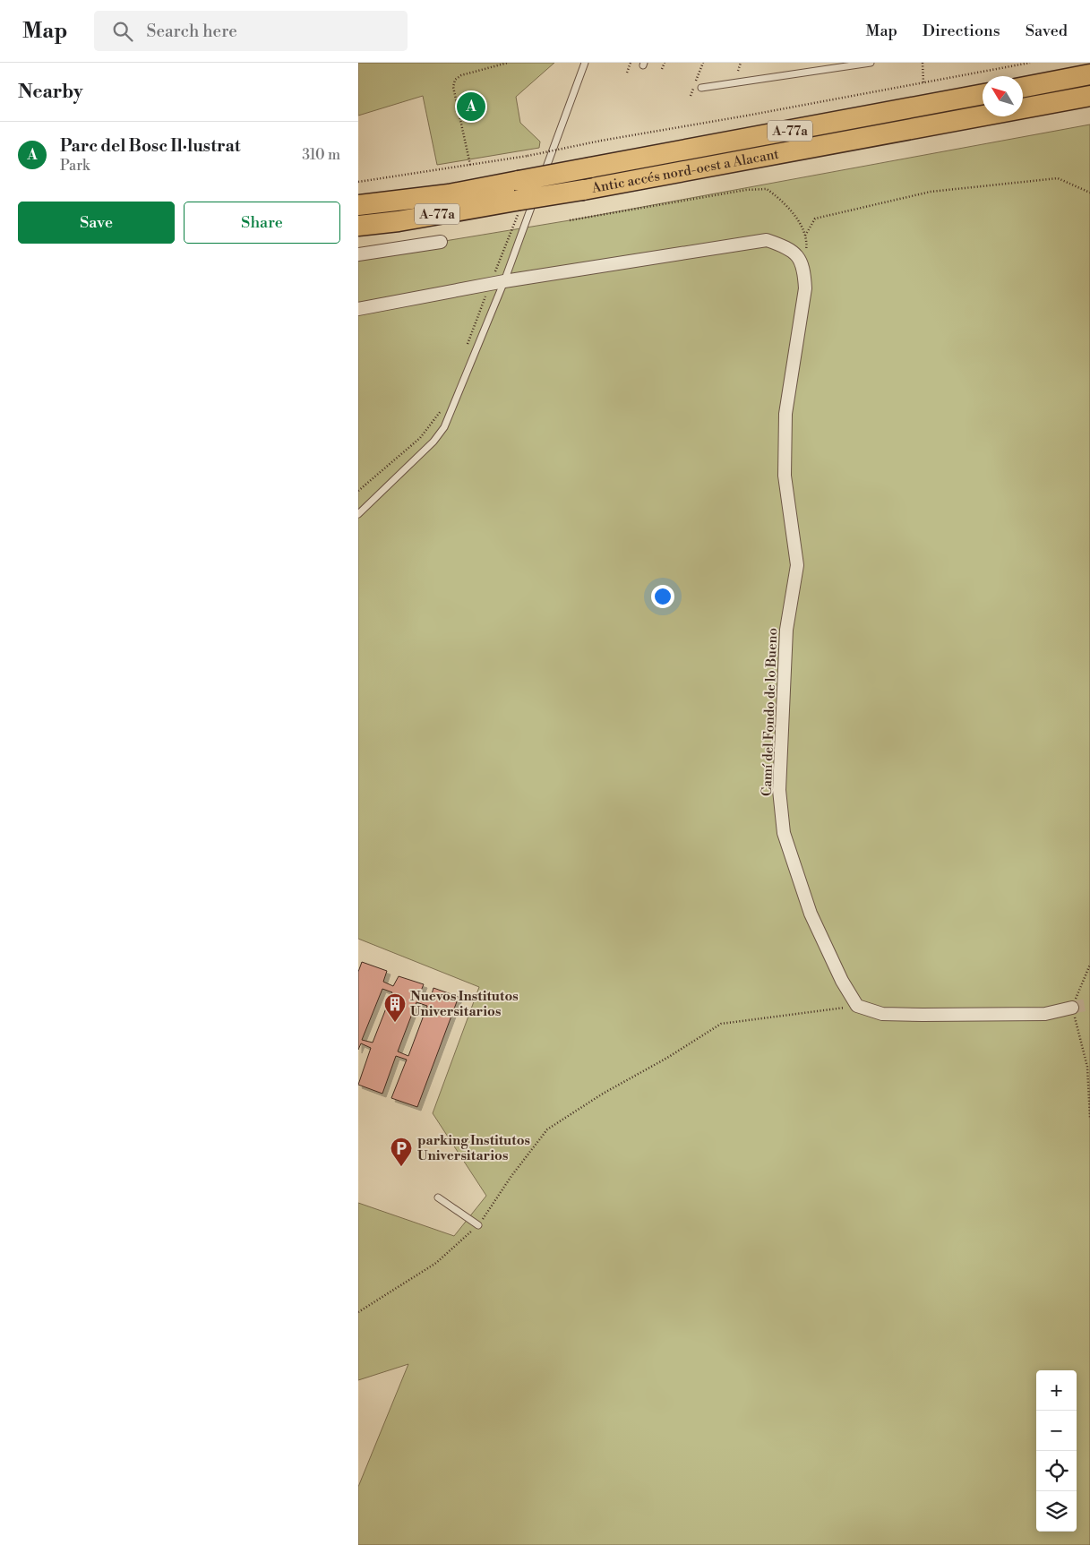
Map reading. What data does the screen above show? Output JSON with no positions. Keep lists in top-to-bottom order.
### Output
{
  "streets": {
    "main road": ["A-77a", "Antic accés nord-oest a Alacant"],
    "street": ["Camí del Fondo de lo Bueno"]
  },
  "places": {
    "building": ["Nuevos Institutos Universitarios"],
    "parking": ["parking Institutos Universitarios"]
  },
  "north": "top left",
  "page": {
    "header": "Map",
    "search": "Search here",
    "nav": ["Map", "Directions", "Saved"],
    "heading": "Nearby",
    "pins": "A",
    "list": [
      {
        "mark": "A",
        "name": "Parc del Bosc Il·lustrat",
        "note": "Park",
        "value": "310 m"
      }
    ],
    "buttons": ["Save", "Share"],
    "map_buttons": ["+", "−"]
  }
}
